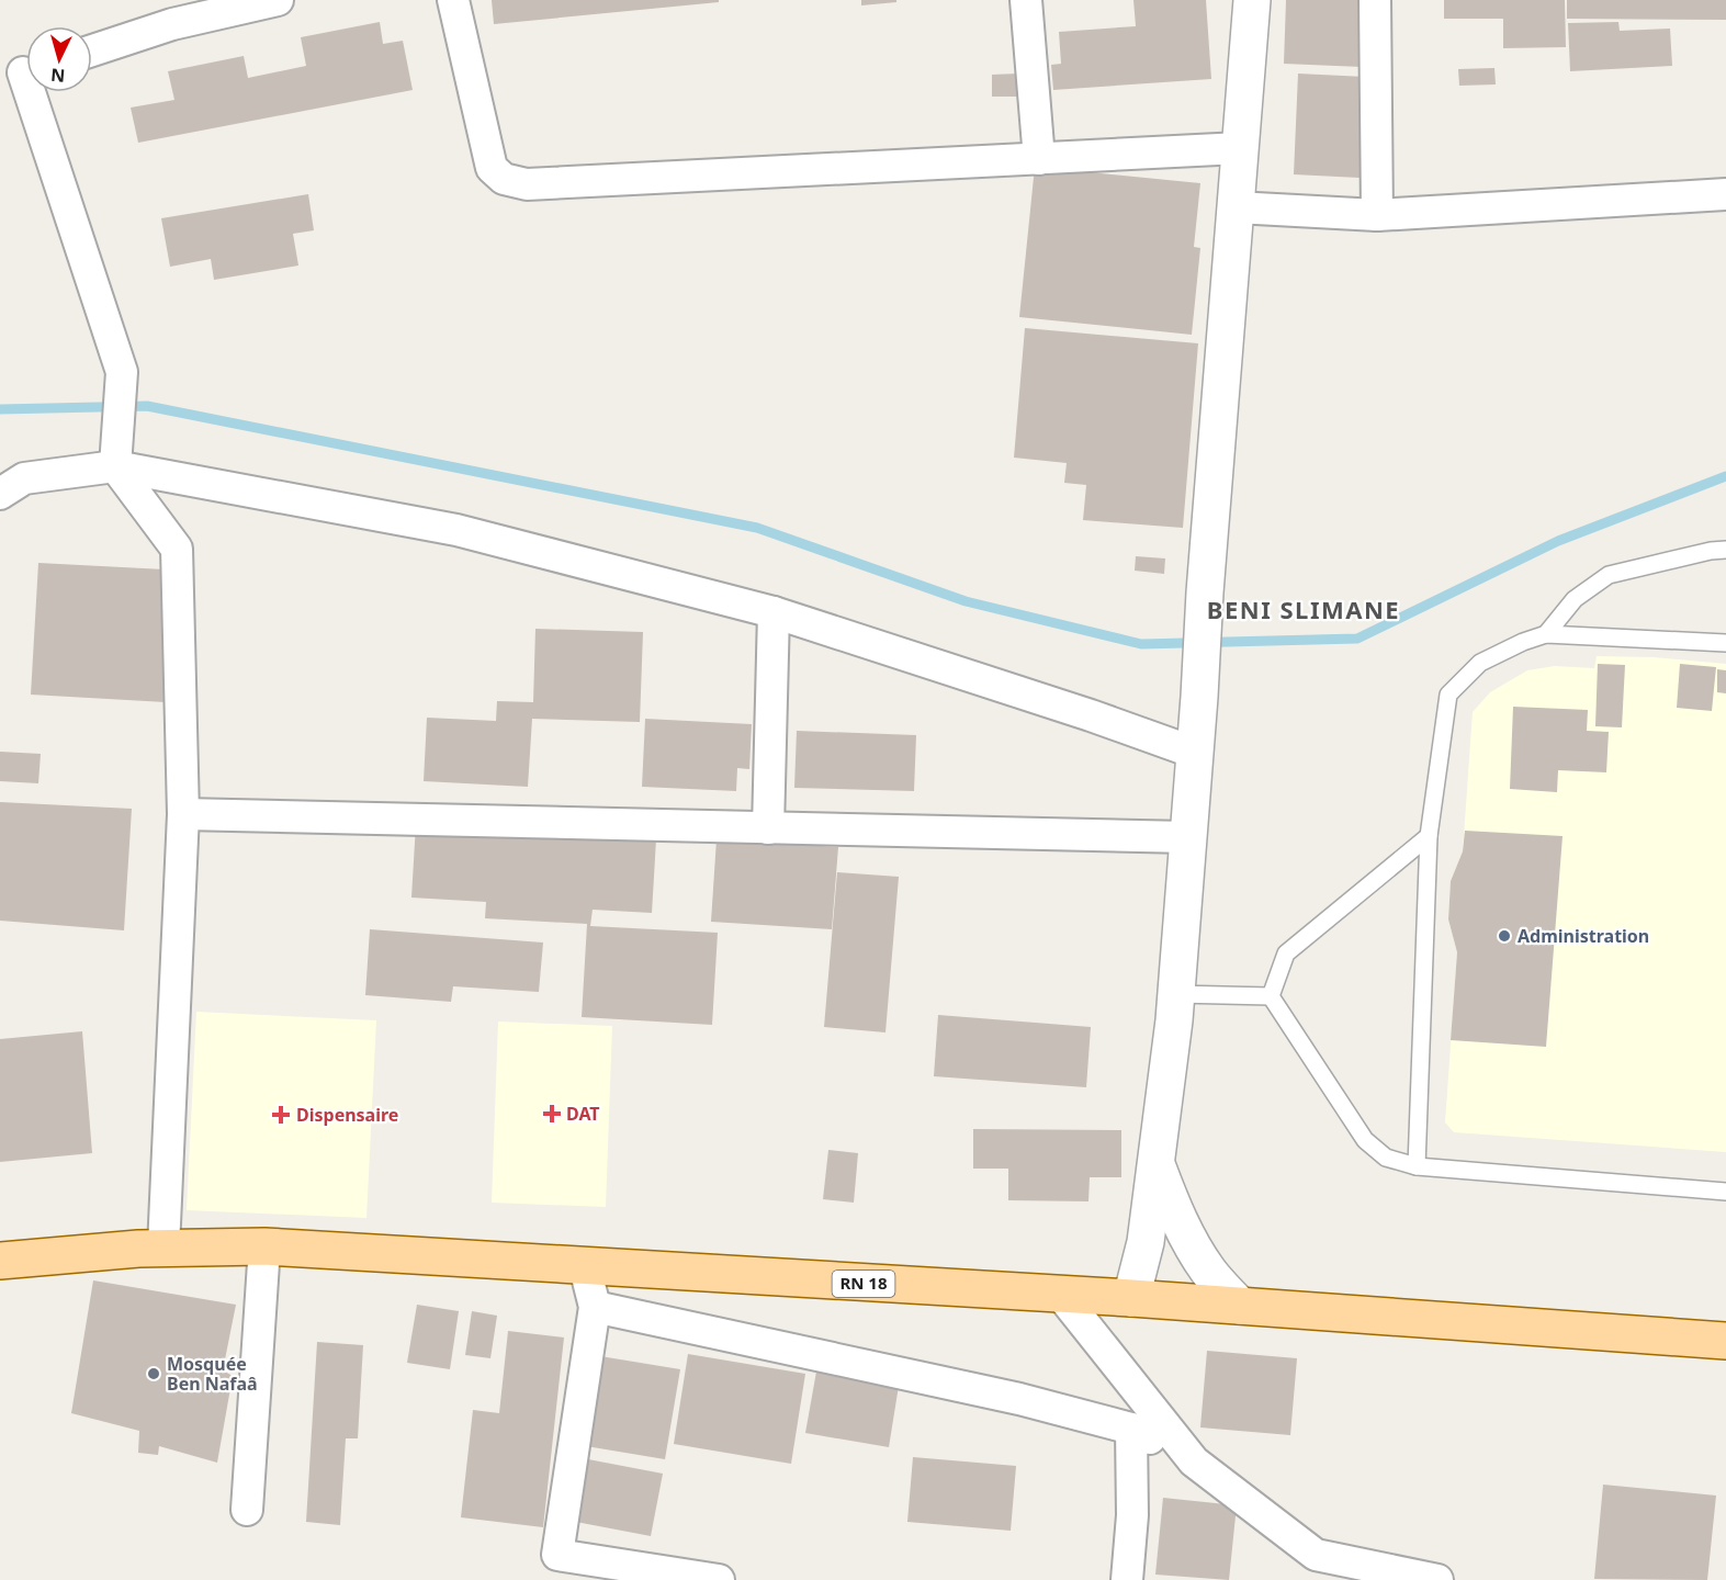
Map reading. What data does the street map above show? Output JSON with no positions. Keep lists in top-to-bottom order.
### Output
{
  "streets": {
    "main road": ["RN 18"]
  },
  "districts": ["BENI SLIMANE"],
  "places": {
    "other": ["Administration", "Mosquée Ben Nafaâ"],
    "health": ["DAT", "Dispensaire"]
  },
  "north": "bottom"
}
